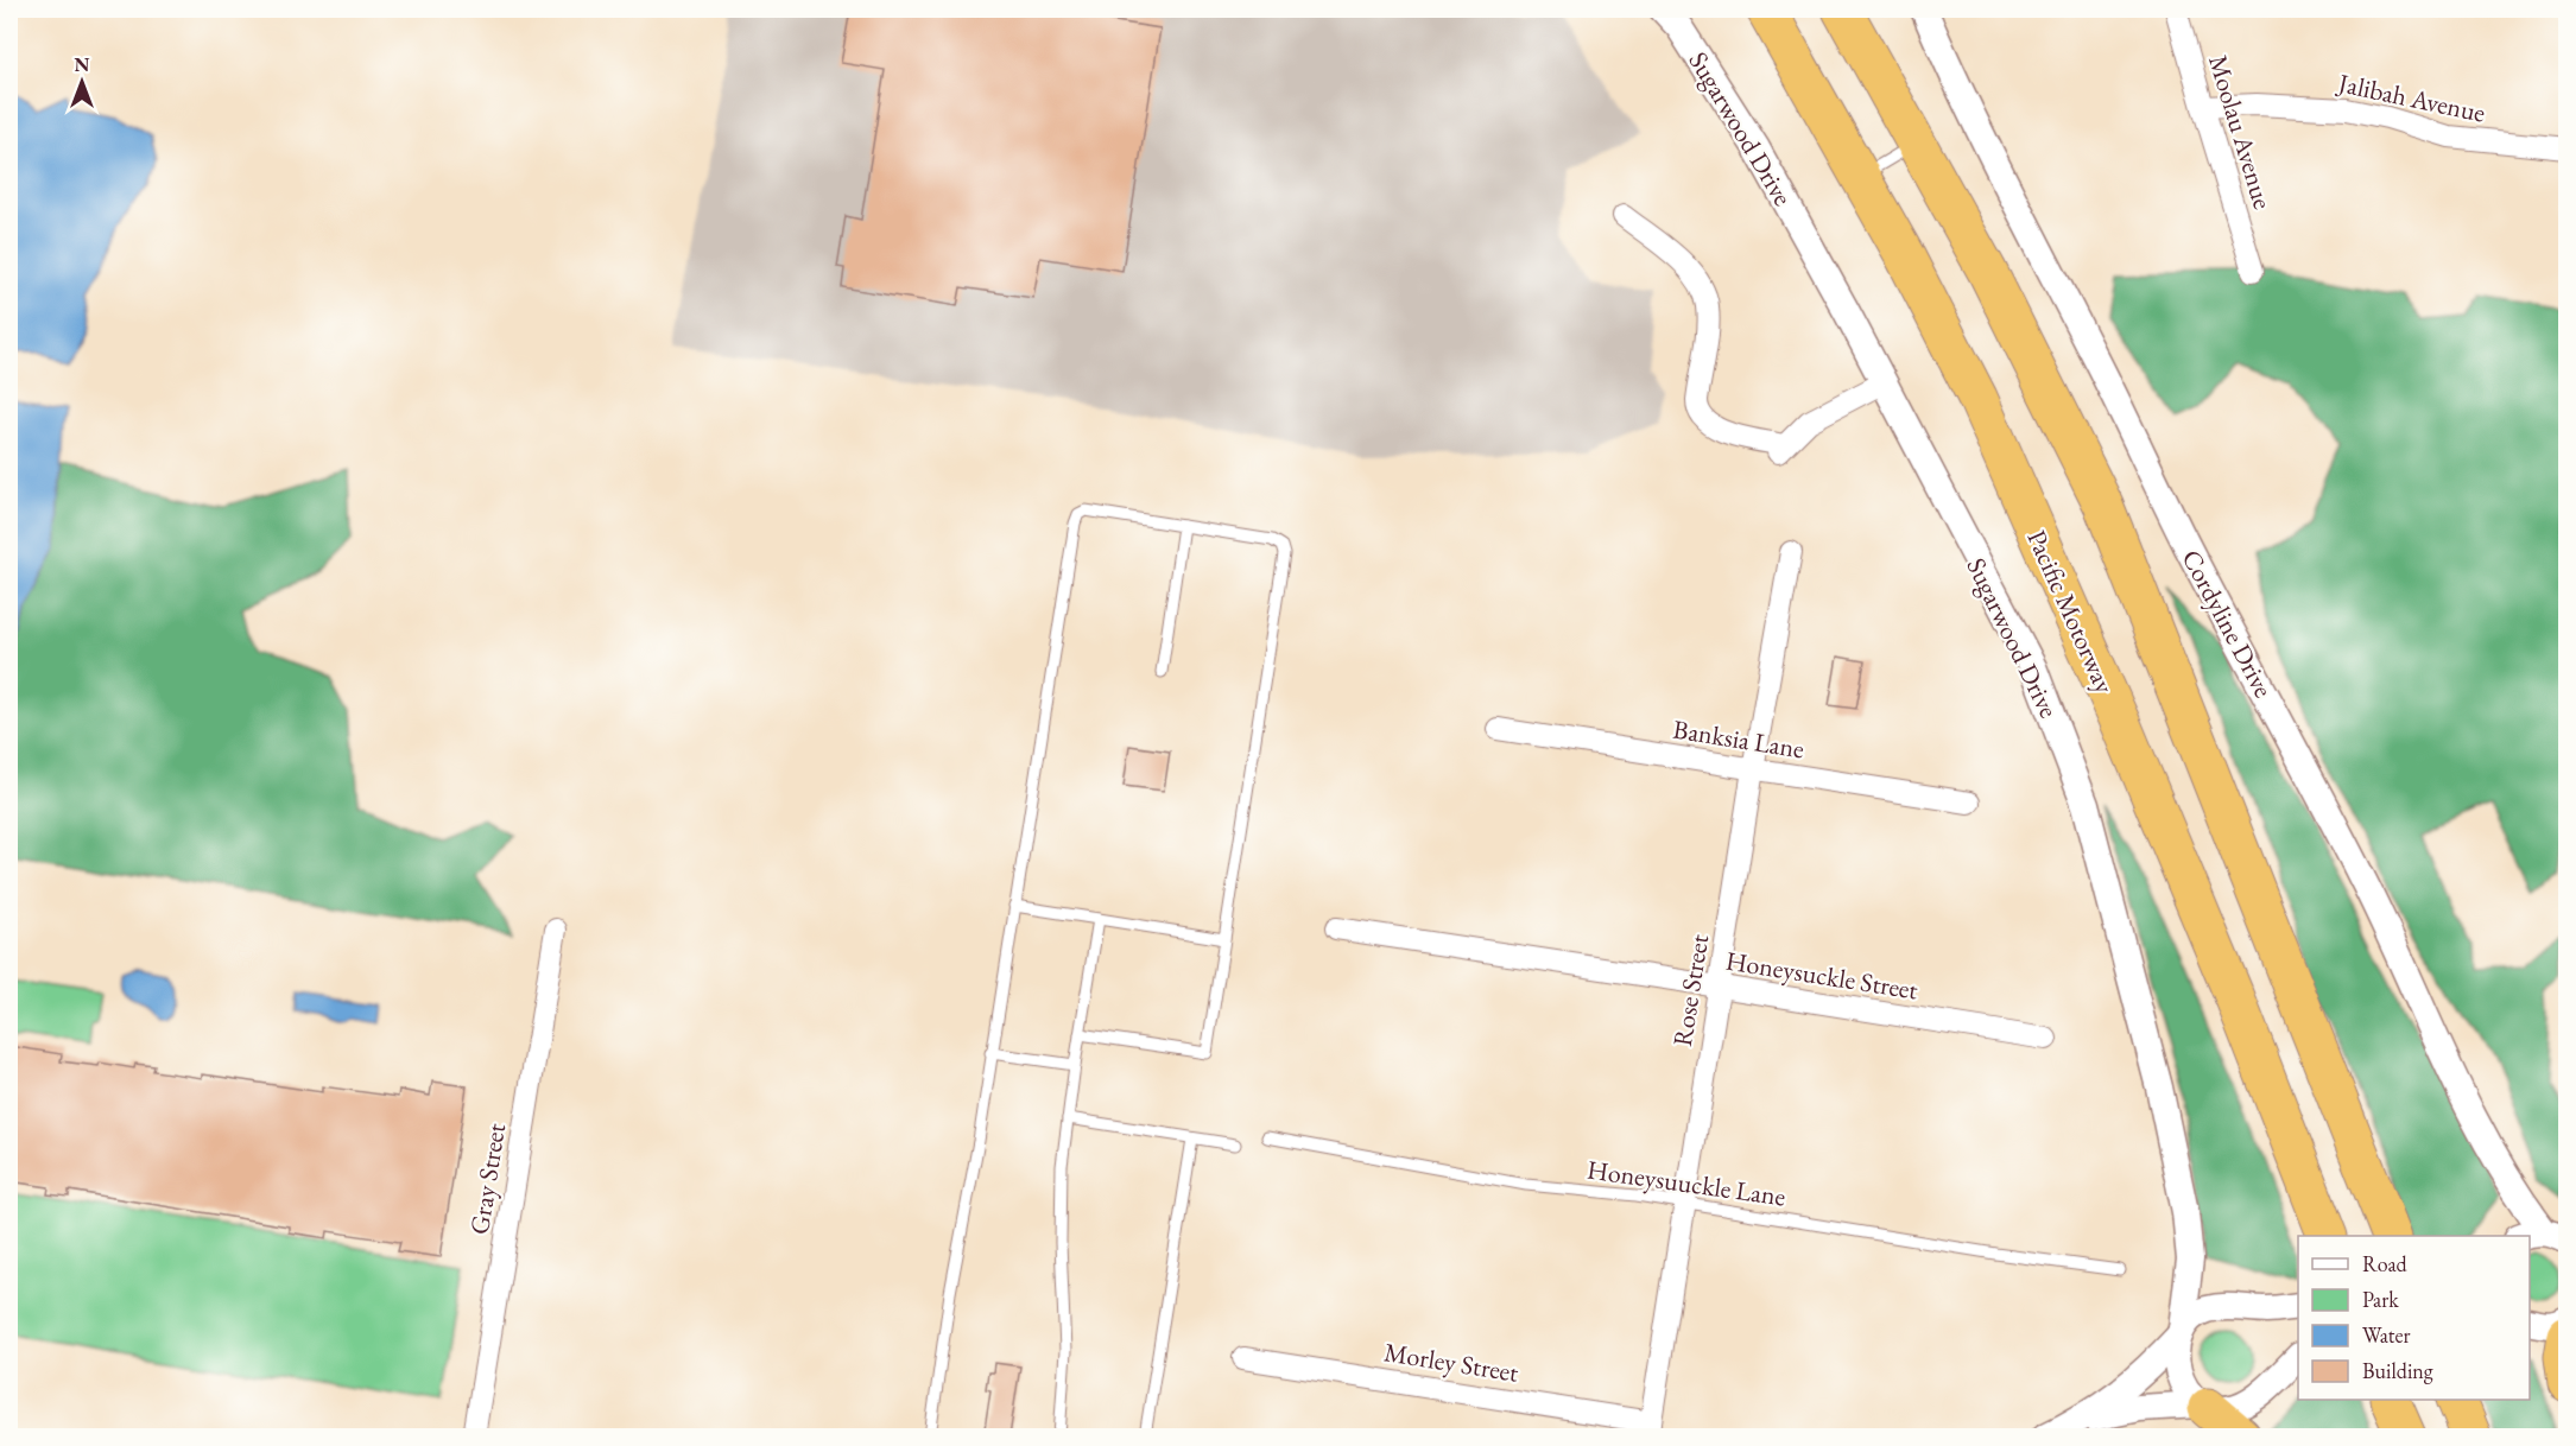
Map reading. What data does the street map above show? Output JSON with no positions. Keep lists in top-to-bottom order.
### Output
{
  "streets": {
    "highway": ["Pacific Motorway"],
    "street": [
      "Jalibah Avenue",
      "Sugarwood Drive",
      "Moolau Avenue",
      "Cordyline Drive",
      "Banksia Lane",
      "Honeysuckle Street",
      "Rose Street",
      "Gray Street",
      "Morley Street"
    ],
    "lane": ["Honeysuuckle Lane"]
  },
  "crossings": [
    ["Jalibah Avenue", "Moolau Avenue"],
    ["Banksia Lane", "Rose Street"],
    ["Honeysuckle Street", "Rose Street"],
    ["Rose Street", "Honeysuuckle Lane"],
    ["Rose Street", "Morley Street"]
  ],
  "legend": [
    "Road",
    "Park",
    "Water",
    "Building"
  ],
  "north": "top"
}
